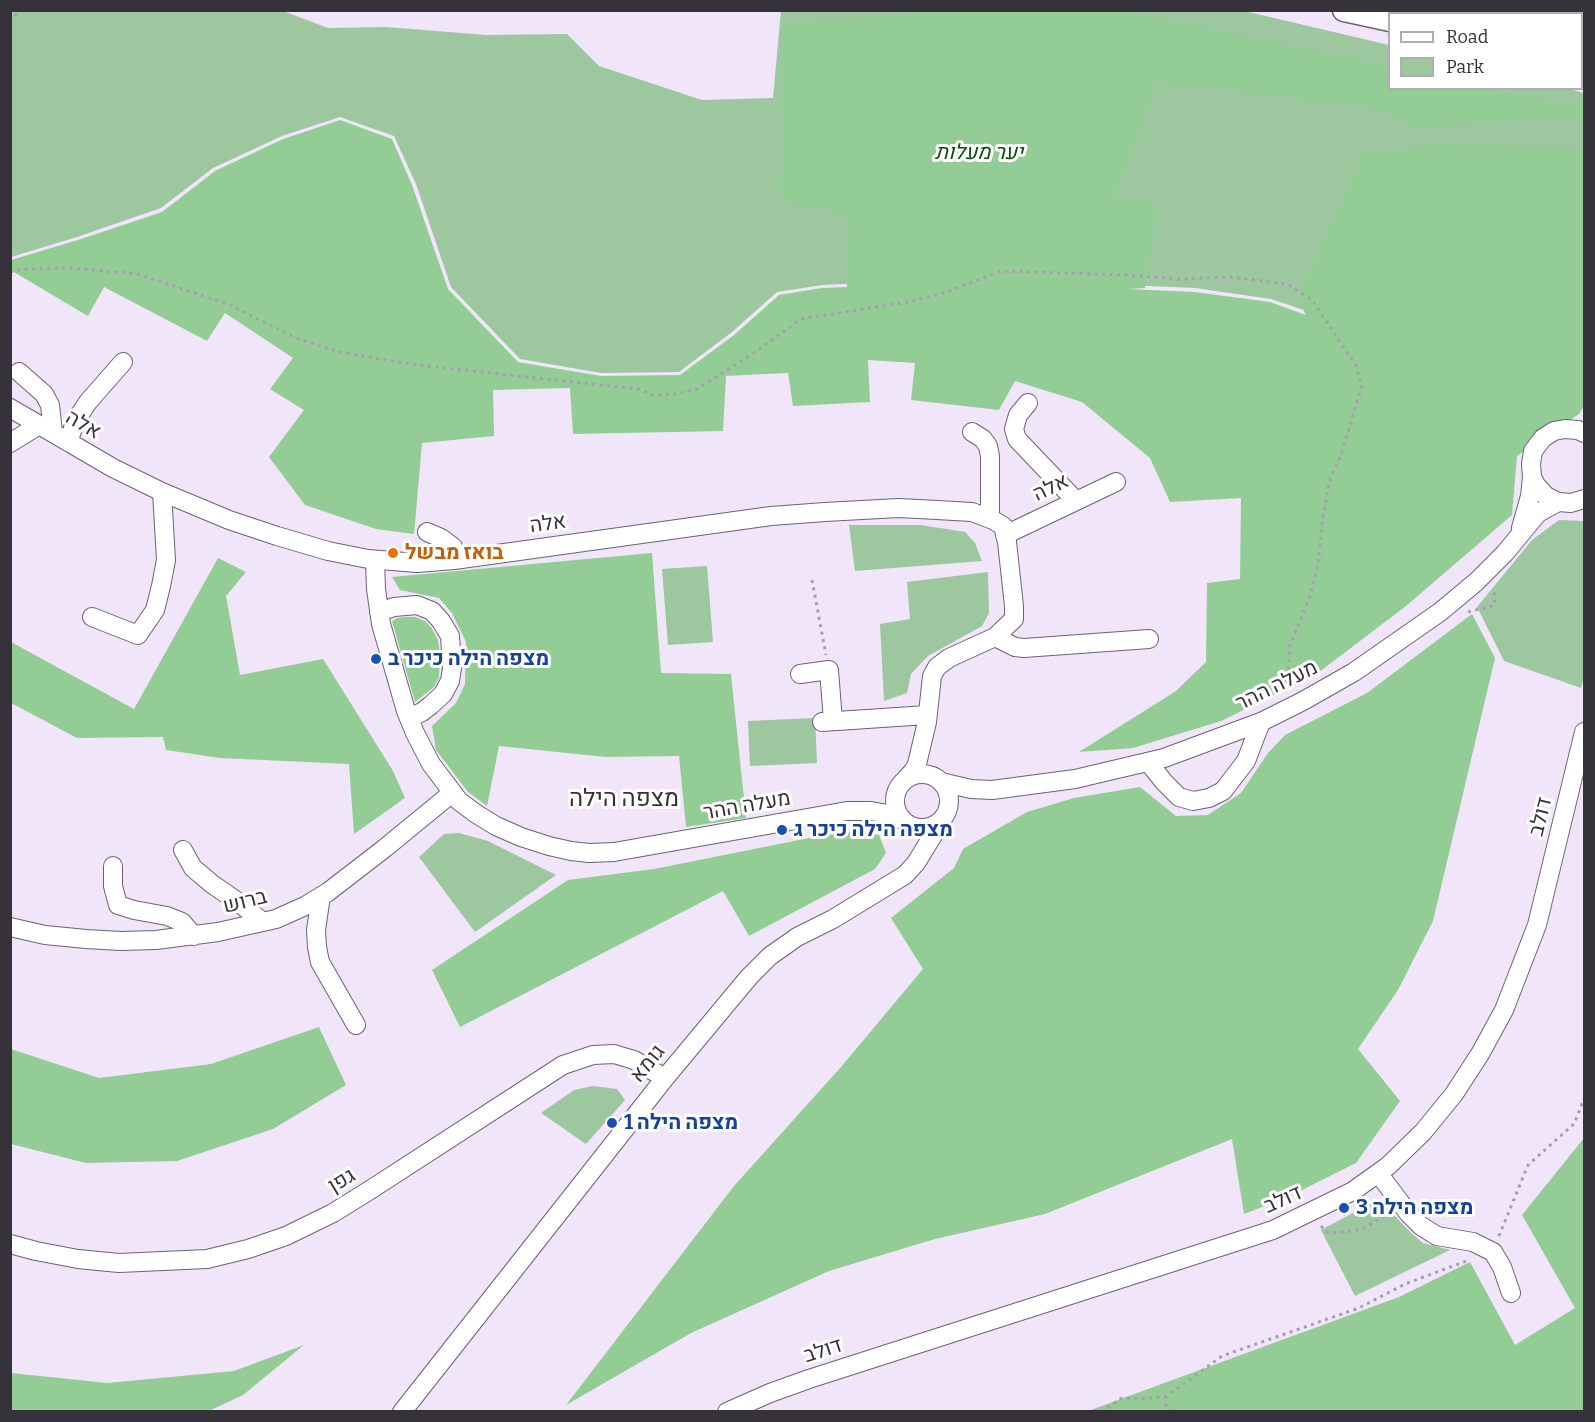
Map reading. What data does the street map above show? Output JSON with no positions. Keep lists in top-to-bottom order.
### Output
{
  "streets": {
    "street": [
      "אלה",
      "מעלה ההר",
      "דולב",
      "ברוש",
      "גומא",
      "גפן"
    ]
  },
  "crossings": [
    ["אלה", "מעלה ההר"],
    ["מעלה ההר", "ברוש"],
    ["גומא", "גפן"]
  ],
  "districts": ["מצפה הילה"],
  "parks": ["יער מעלות"],
  "places": [
    "בואז מבשל",
    "מצפה הילה כיכר ב",
    "מצפה הילה כיכר ג",
    "מצפה הילה 1",
    "מצפה הילה 3"
  ],
  "legend": ["Road", "Park"]
}
